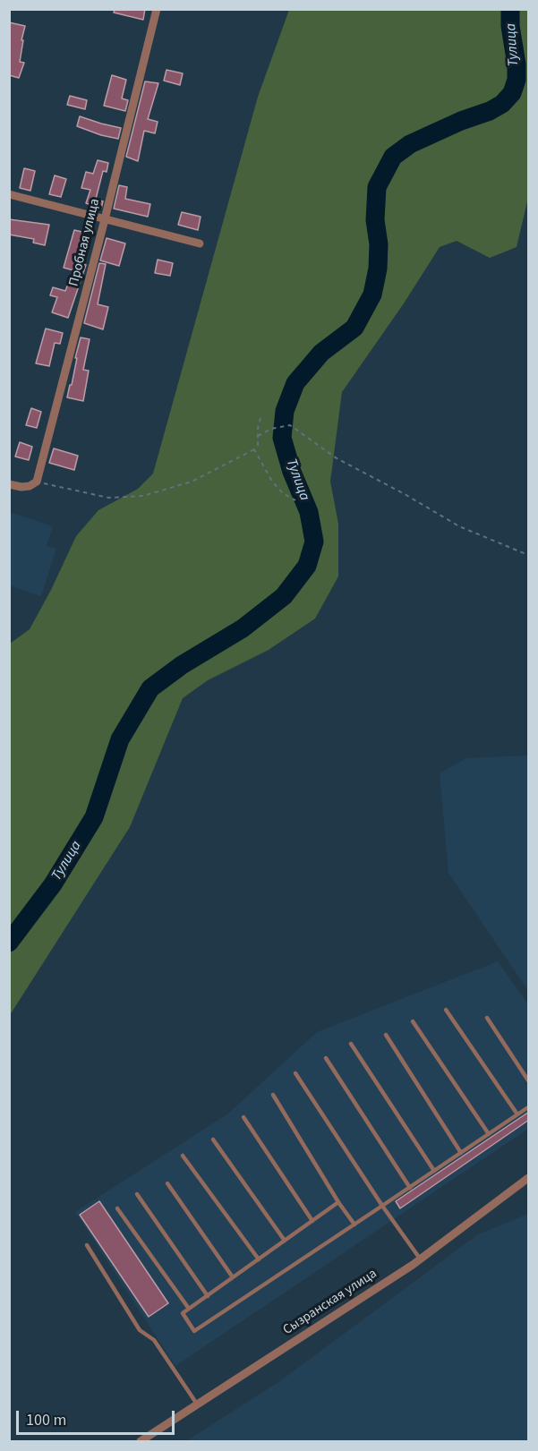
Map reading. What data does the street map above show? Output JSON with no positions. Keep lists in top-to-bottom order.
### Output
{
  "streets": {
    "street": ["Пробная улица", "Сызранская улица"]
  },
  "water": ["Тулица"],
  "scale_bar": "100 m"
}
